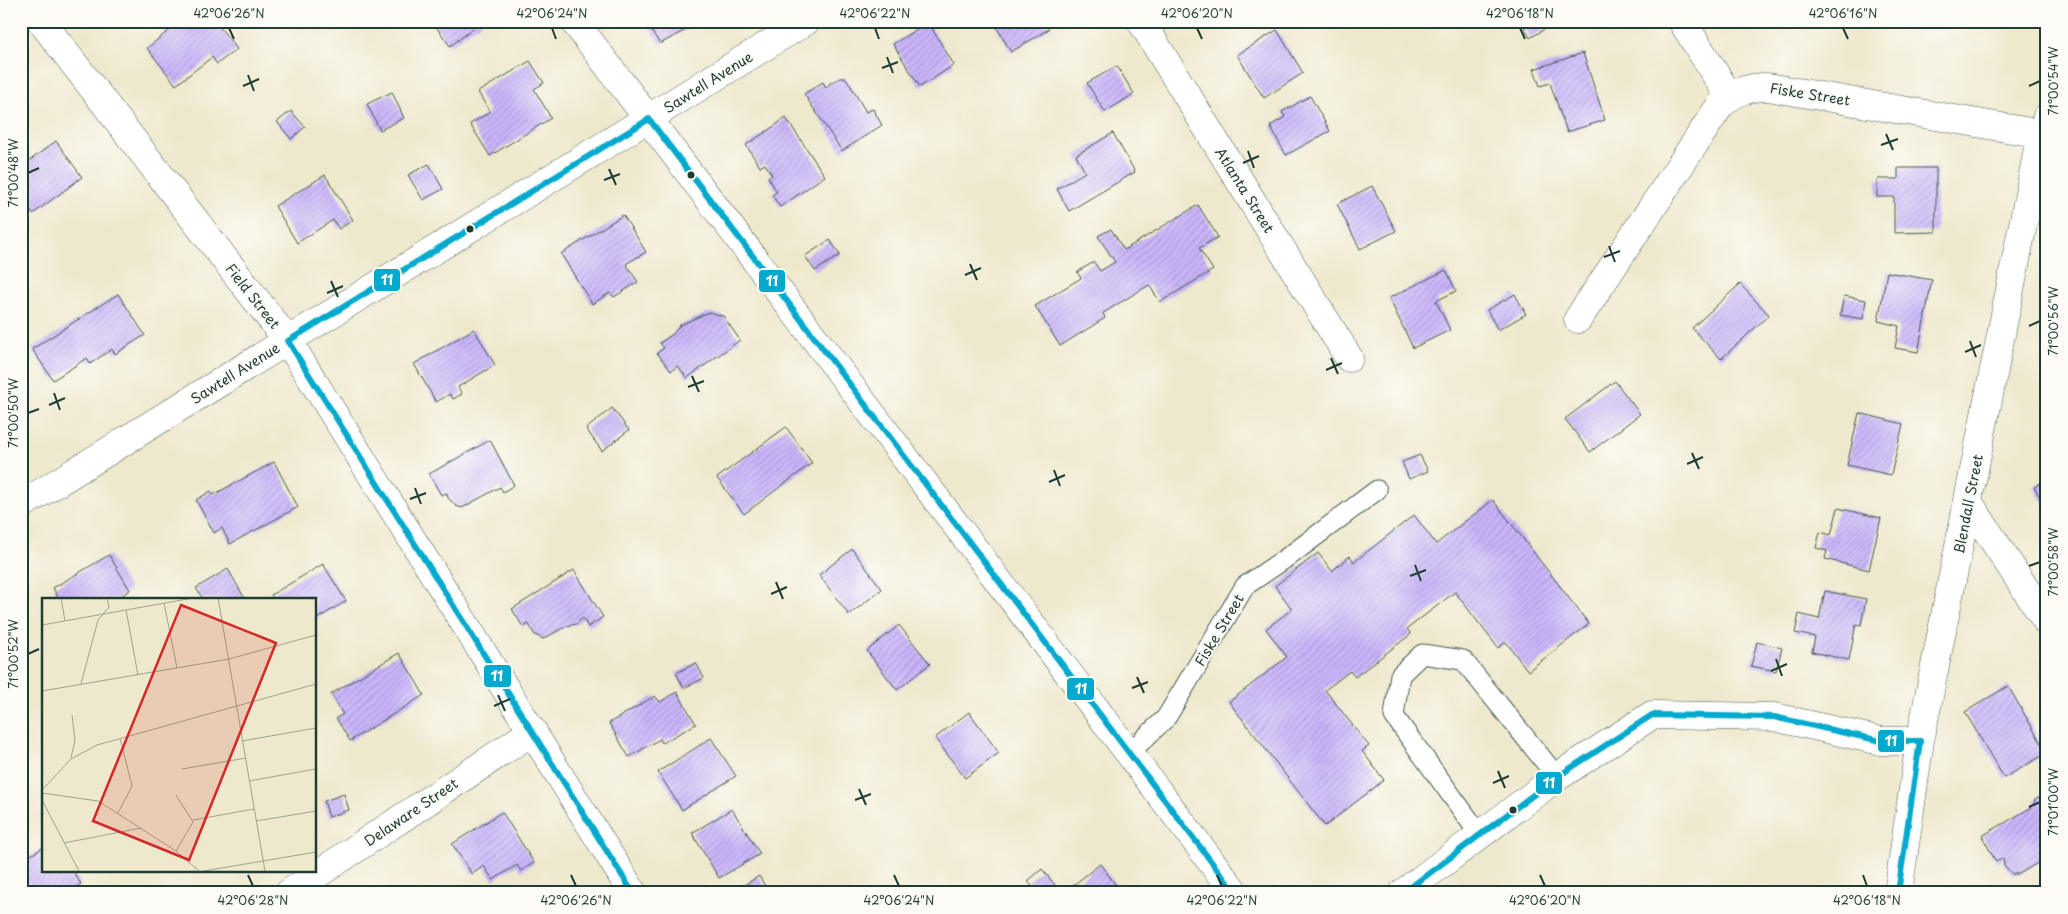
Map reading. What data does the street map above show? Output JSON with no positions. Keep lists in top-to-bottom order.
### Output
{
  "streets": {
    "street": [
      "Sawtell Avenue",
      "Fiske Street",
      "Atlanta Street",
      "Field Street",
      "Blendall Street",
      "Delaware Street"
    ]
  },
  "crossings": [
    ["Sawtell Avenue", "Field Street"],
    ["Fiske Street", "Blendall Street"],
    ["Field Street", "Delaware Street"]
  ],
  "lines": ["transit line 11"],
  "coordinates": [
    "42°06'26\"N",
    "42°06'24\"N",
    "42°06'22\"N",
    "42°06'20\"N",
    "42°06'18\"N",
    "42°06'16\"N",
    "71°00'54\"W",
    "71°00'48\"W",
    "71°00'56\"W",
    "71°00'50\"W",
    "71°00'58\"W",
    "71°00'52\"W",
    "71°01'00\"W",
    "42°06'28\"N"
  ]
}
